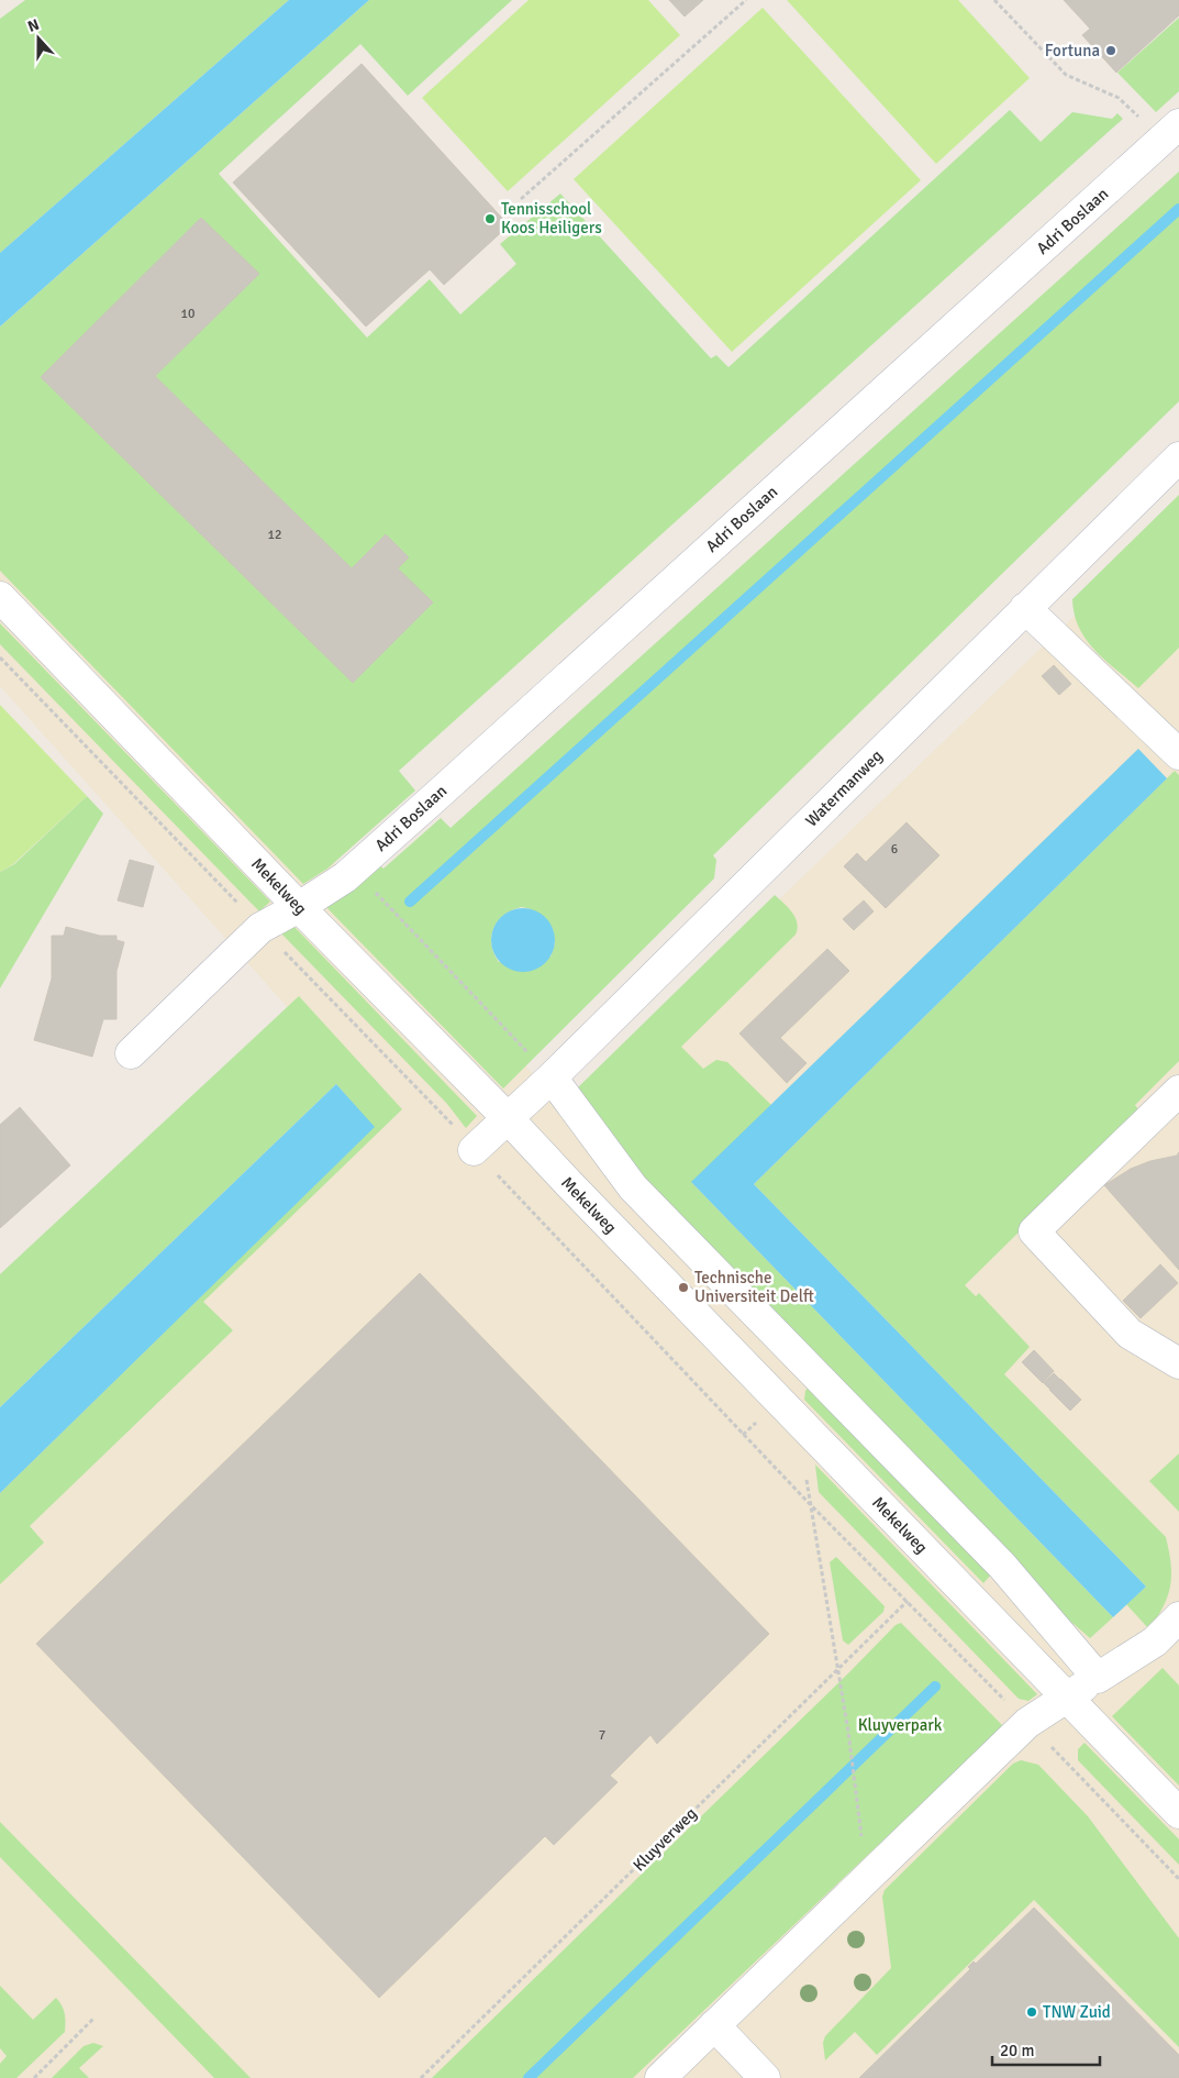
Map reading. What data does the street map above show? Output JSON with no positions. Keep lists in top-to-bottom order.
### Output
{
  "streets": {
    "street": ["Adri Boslaan", "Watermanweg", "Mekelweg"],
    "path": ["Kluyverweg"]
  },
  "crossings": [
    ["Adri Boslaan", "Mekelweg"],
    ["Watermanweg", "Mekelweg"]
  ],
  "parks": ["Kluyverpark"],
  "places": [
    "Fortuna",
    "Tennisschool Koos Heiligers",
    "Technische Universiteit Delft",
    "TNW Zuid"
  ],
  "house_numbers": [
    "10",
    "12",
    "6",
    "7"
  ],
  "scale_bar": "20 m",
  "north": "top"
}
